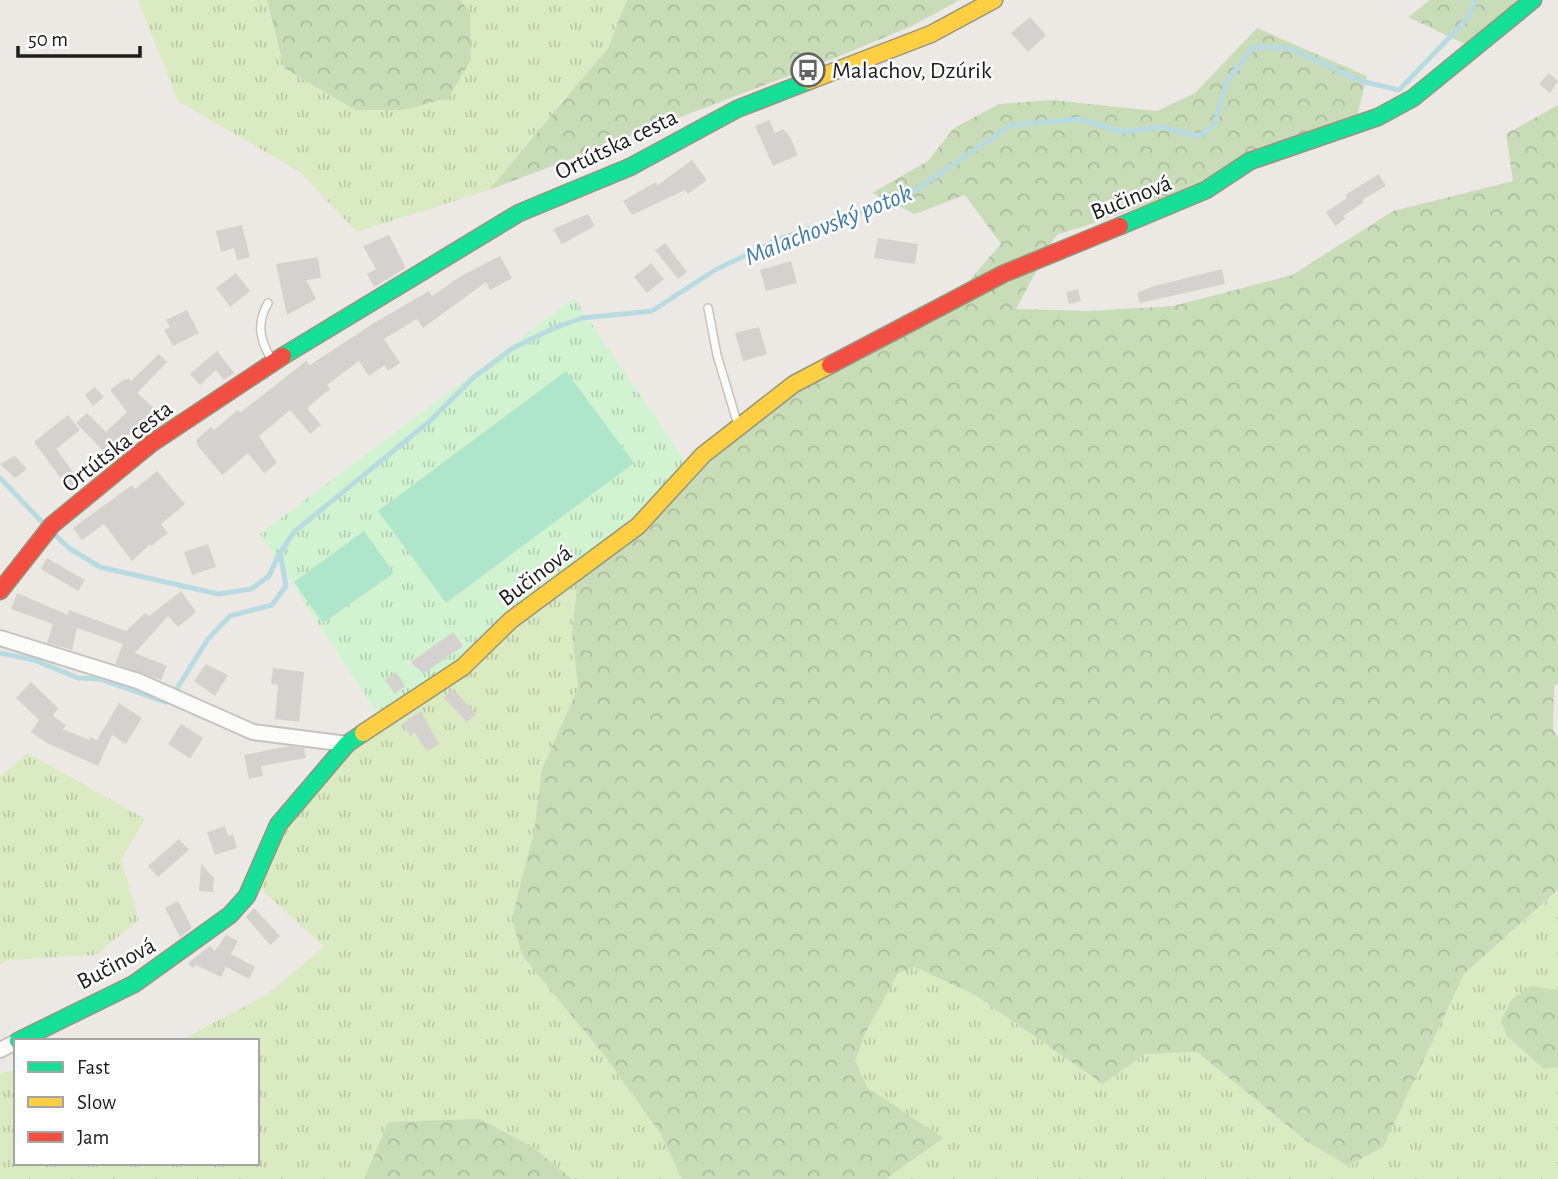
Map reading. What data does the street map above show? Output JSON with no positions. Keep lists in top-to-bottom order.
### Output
{
  "streets": {
    "street": ["Ortútska cesta", "Bučinová"]
  },
  "water": ["Malachovský potok"],
  "places": {
    "bus stop": ["Malachov, Dzúrik"]
  },
  "legend": ["Fast", "Slow", "Jam"],
  "scale_bar": "50 m"
}
